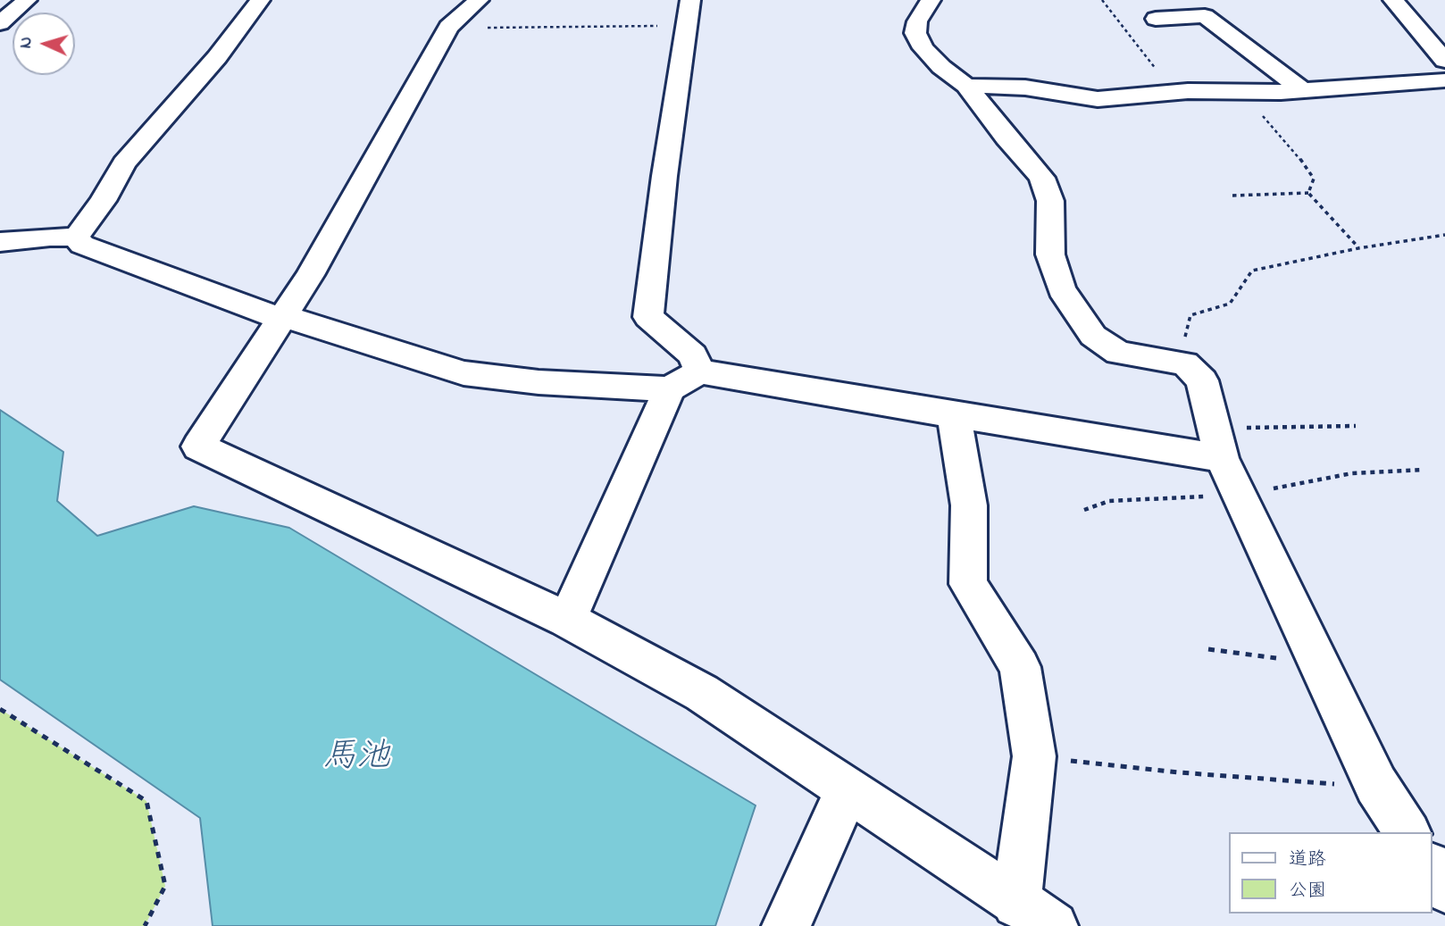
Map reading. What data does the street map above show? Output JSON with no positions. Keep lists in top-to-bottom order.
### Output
{
  "water": ["馬池"],
  "legend": ["道路", "公園"],
  "north": "left"
}
